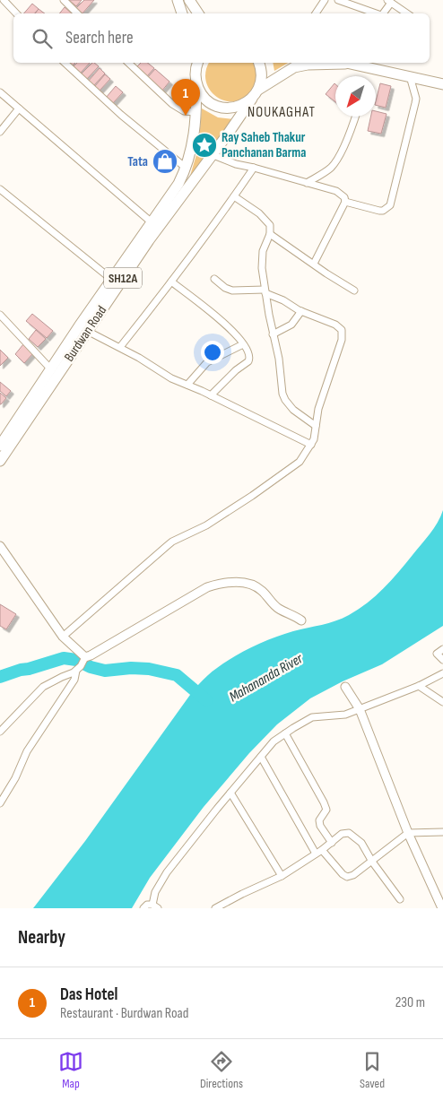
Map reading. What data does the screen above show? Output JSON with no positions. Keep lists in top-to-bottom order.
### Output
{
  "streets": {
    "main road": ["SH12A", "Burdwan Road"]
  },
  "crossings": [
    ["SH12A", "Burdwan Road"]
  ],
  "districts": ["NOUKAGHAT"],
  "water": ["Mahananda River"],
  "places": {
    "place": ["Ray Saheb Thakur Panchanan Barma"],
    "shop": ["Tata"]
  },
  "north": "bottom left",
  "page": {
    "search": "Search here",
    "pins": "1",
    "heading": "Nearby",
    "list": [
      {
        "mark": "1",
        "name": "Das Hotel",
        "note": "Restaurant · Burdwan Road",
        "value": "230 m"
      }
    ],
    "nav": ["Map", "Directions", "Saved"]
  }
}
